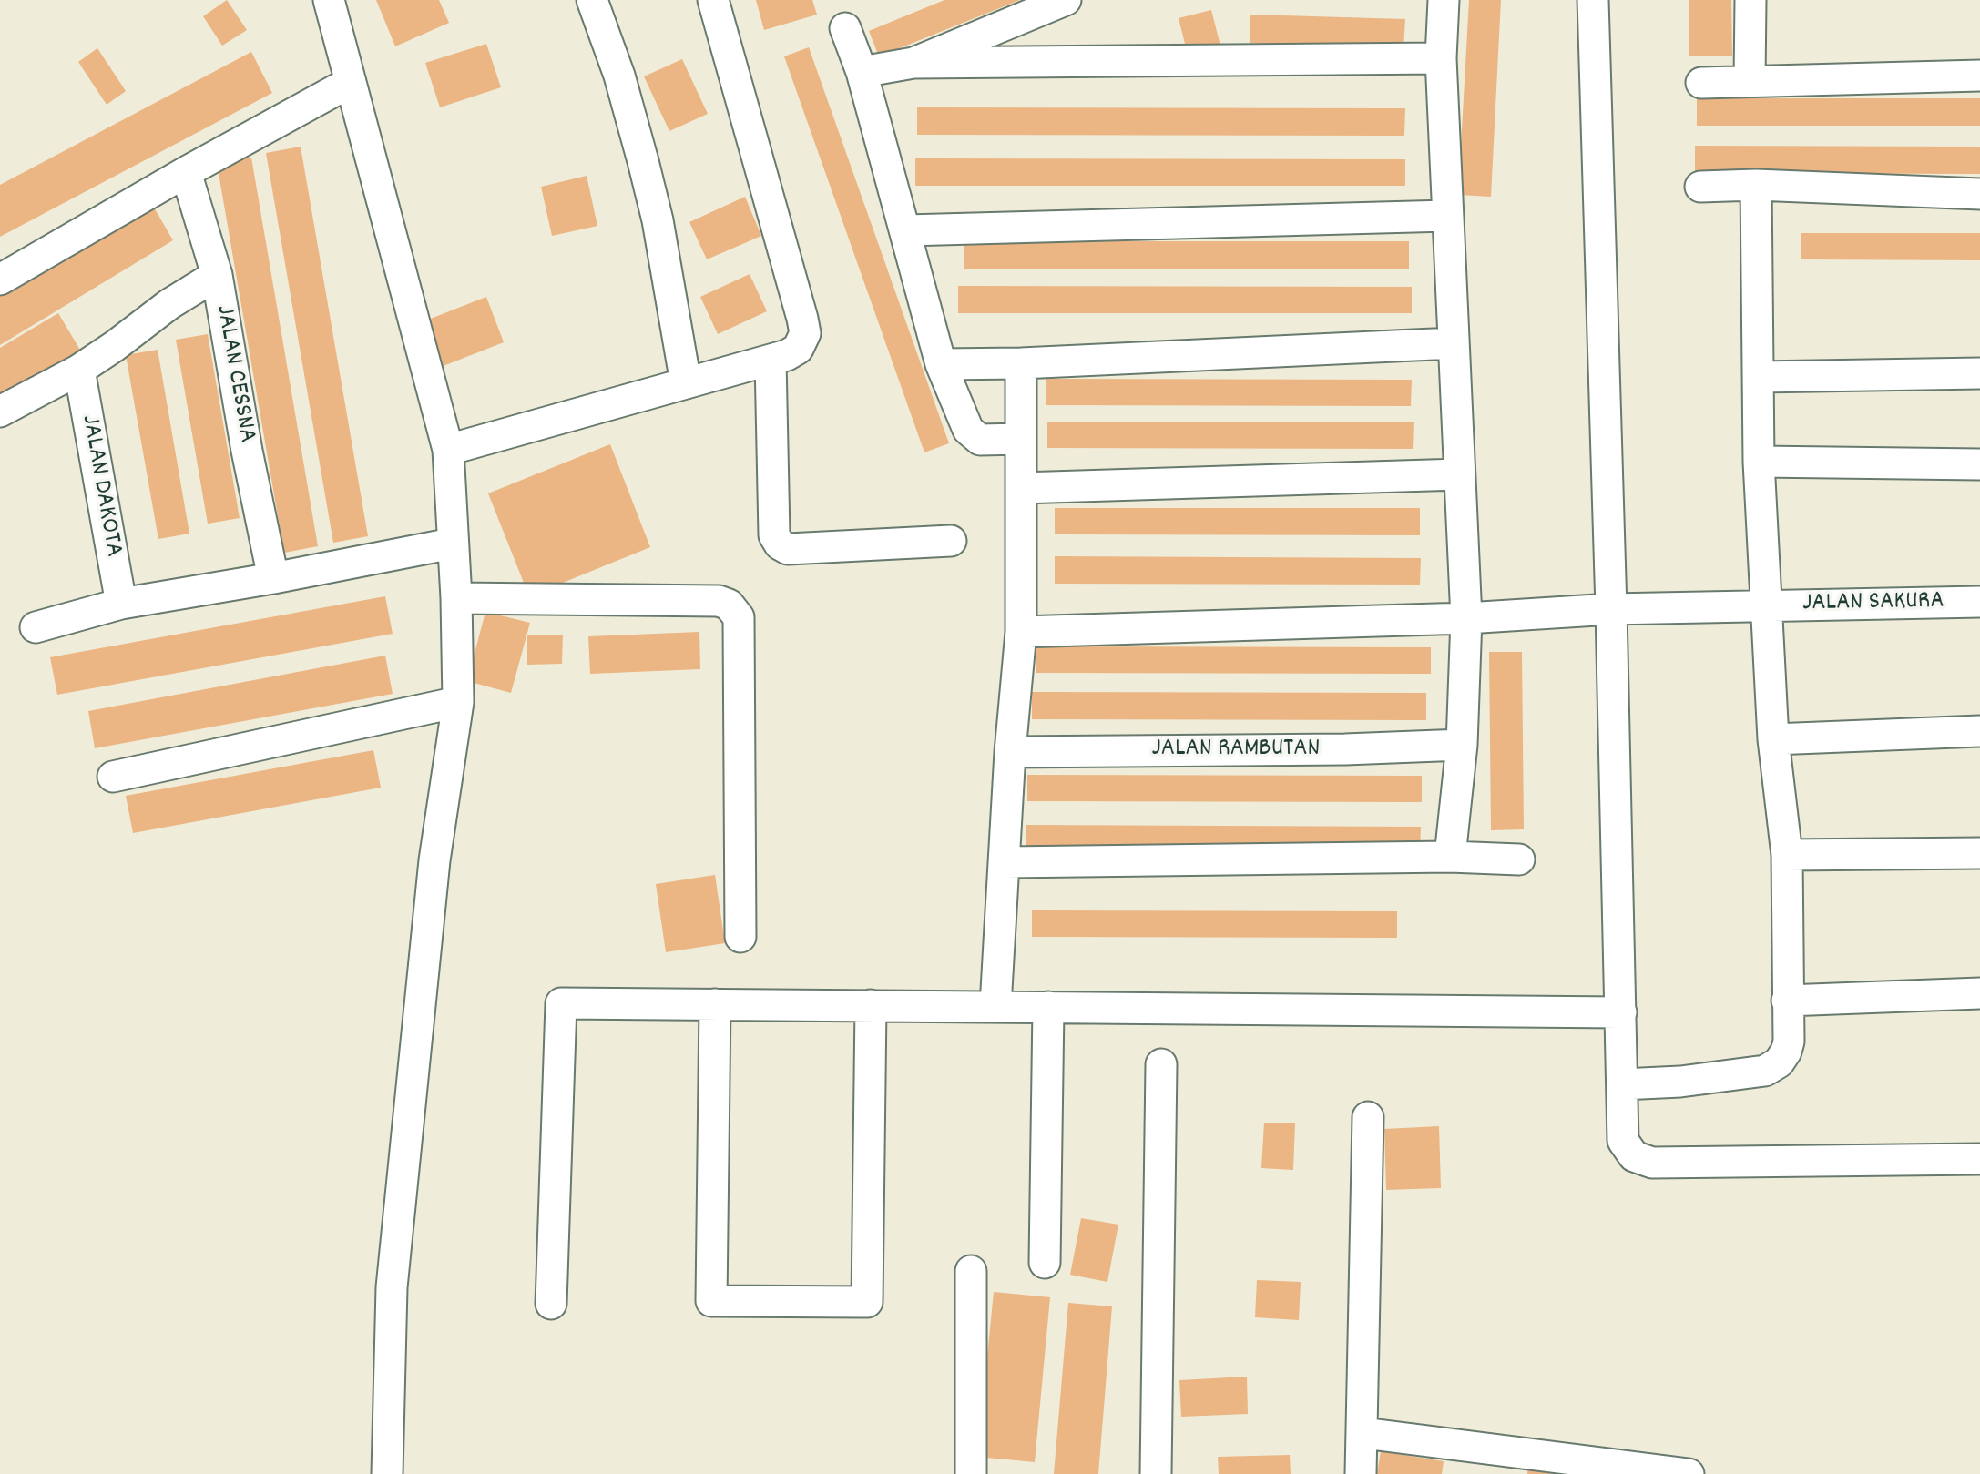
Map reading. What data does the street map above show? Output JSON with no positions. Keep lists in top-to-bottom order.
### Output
{
  "streets": {
    "street": [
      "JALAN CESSNA",
      "JALAN DAKOTA",
      "JALAN SAKURA",
      "JALAN RAMBUTAN"
    ]
  }
}
